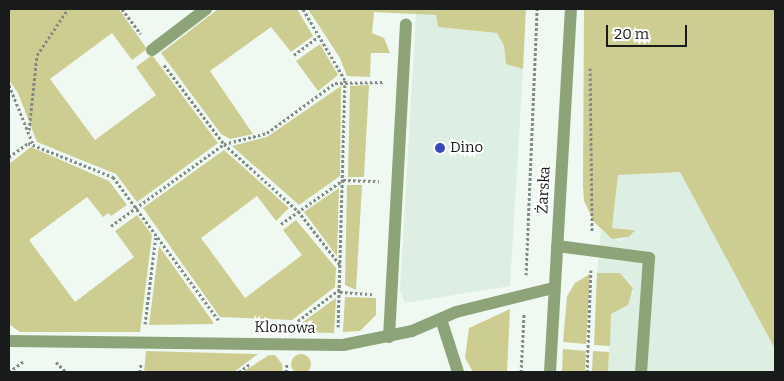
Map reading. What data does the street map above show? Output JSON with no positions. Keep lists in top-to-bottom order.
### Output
{
  "streets": {
    "street": ["Żarska", "Klonowa"]
  },
  "crossings": [
    ["Żarska", "Klonowa"]
  ],
  "places": ["Dino"],
  "scale_bar": "20 m"
}
